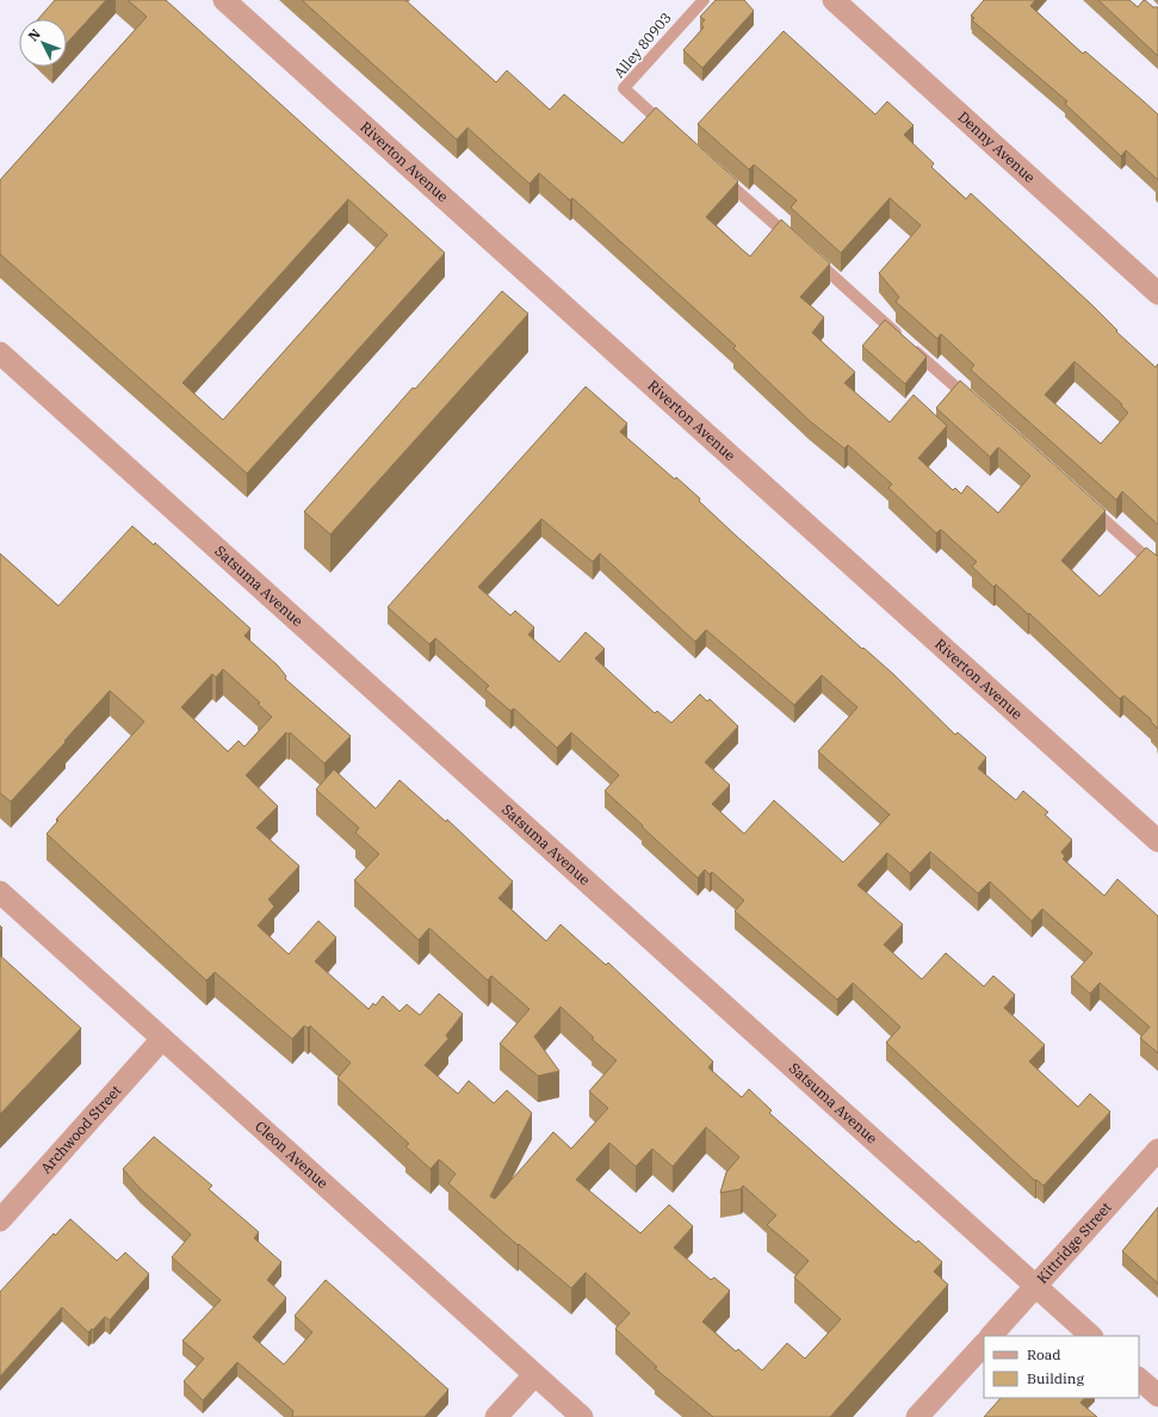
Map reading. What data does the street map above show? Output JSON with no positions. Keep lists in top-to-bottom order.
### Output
{
  "streets": {
    "street": [
      "Denny Avenue",
      "Riverton Avenue",
      "Satsuma Avenue",
      "Archwood Street",
      "Cleon Avenue",
      "Kittridge Street"
    ],
    "lane": ["Alley 80903"]
  },
  "crossings": [
    ["Satsuma Avenue", "Kittridge Street"],
    ["Archwood Street", "Cleon Avenue"]
  ],
  "legend": ["Road", "Building"],
  "north": "top left"
}
